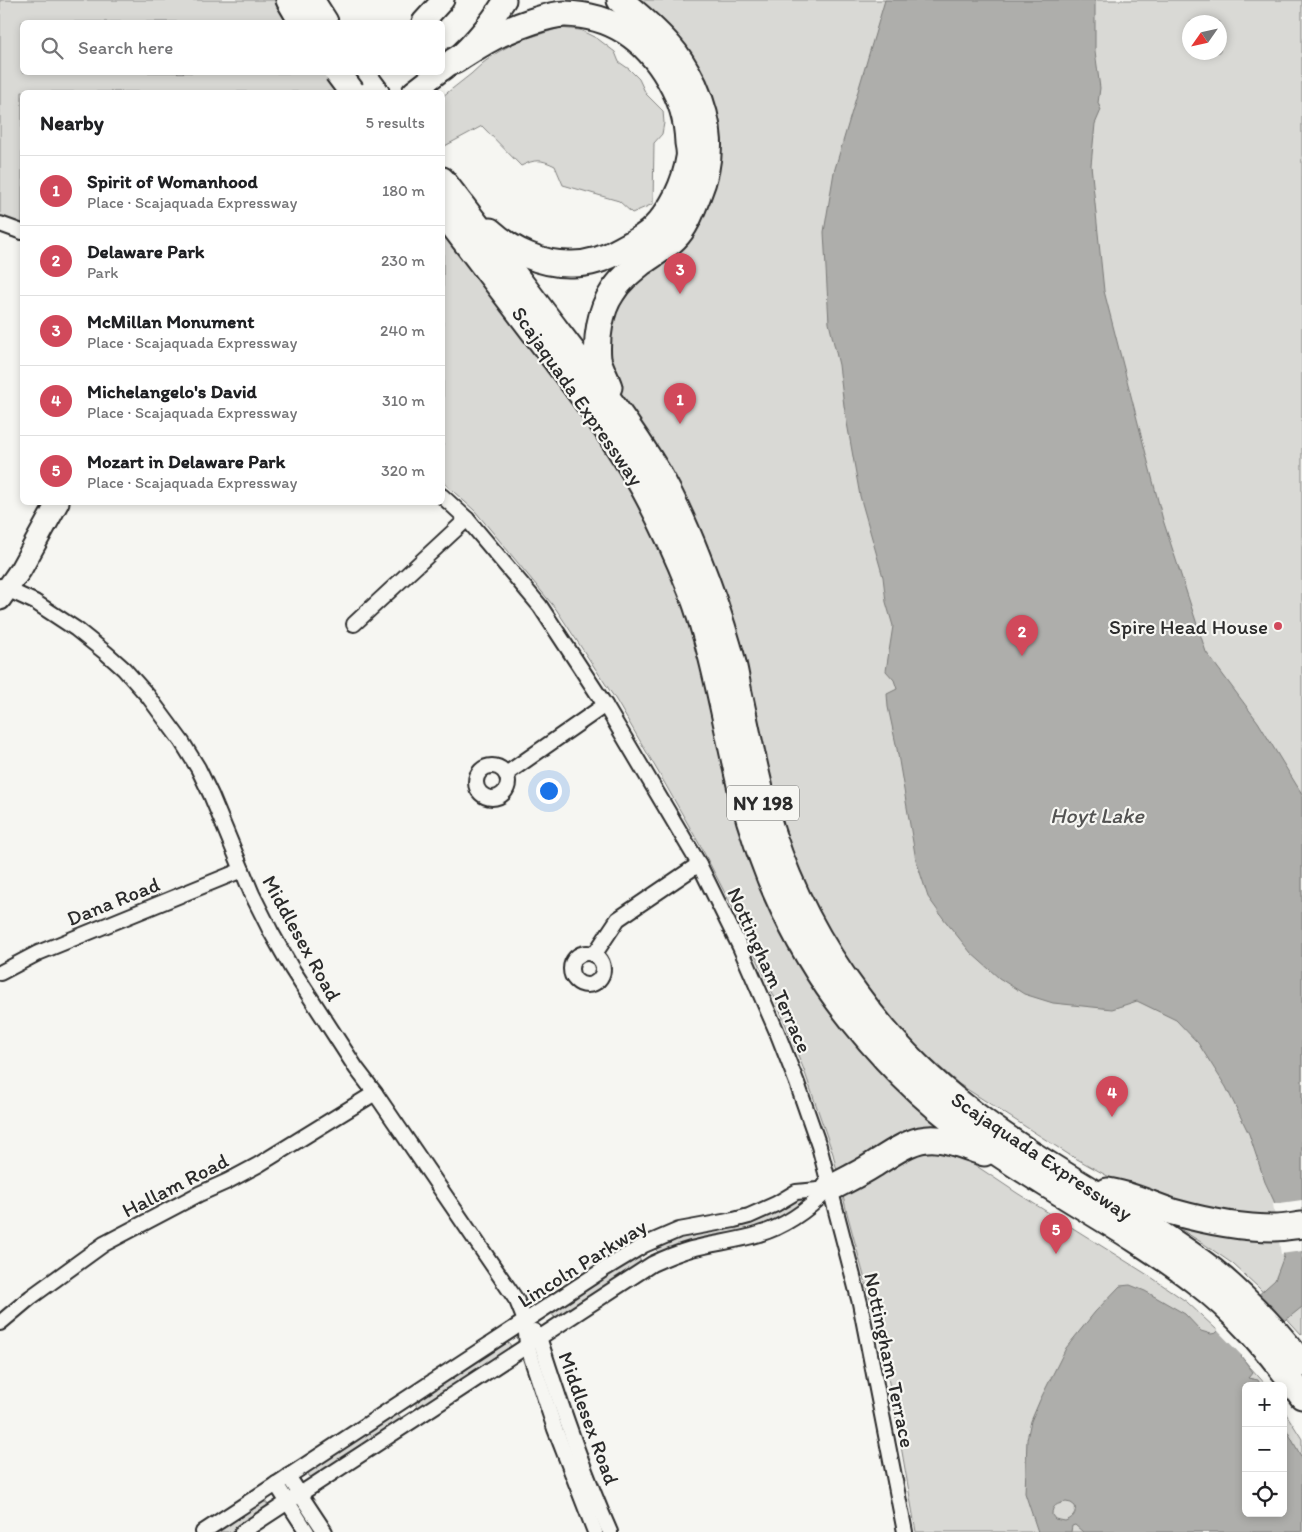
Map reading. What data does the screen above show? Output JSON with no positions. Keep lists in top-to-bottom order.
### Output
{
  "streets": {
    "highway": ["Scajaquada Expressway", "NY 198"],
    "street": [
      "Dana Road",
      "Middlesex Road",
      "Nottingham Terrace",
      "Hallam Road",
      "Lincoln Parkway"
    ]
  },
  "crossings": [
    ["Dana Road", "Middlesex Road"],
    ["Middlesex Road", "Hallam Road"],
    ["Middlesex Road", "Lincoln Parkway"],
    ["Nottingham Terrace", "Lincoln Parkway"]
  ],
  "water": ["Hoyt Lake"],
  "places": ["Spire Head House"],
  "north": "bottom left",
  "page": {
    "search": "Search here",
    "heading": ["Nearby", "5 results"],
    "list": [
      {
        "mark": "1",
        "name": "Spirit of Womanhood",
        "note": "Place · Scajaquada Expressway",
        "value": "180 m"
      },
      {
        "mark": "2",
        "name": "Delaware Park",
        "note": "Park",
        "value": "230 m"
      },
      {
        "mark": "3",
        "name": "McMillan Monument",
        "note": "Place · Scajaquada Expressway",
        "value": "240 m"
      },
      {
        "mark": "4",
        "name": "Michelangelo's David",
        "note": "Place · Scajaquada Expressway",
        "value": "310 m"
      },
      {
        "mark": "5",
        "name": "Mozart in Delaware Park",
        "note": "Place · Scajaquada Expressway",
        "value": "320 m"
      }
    ],
    "pins": [
      "3",
      "1",
      "2",
      "4",
      "5"
    ],
    "map_buttons": ["+", "−"]
  }
}
